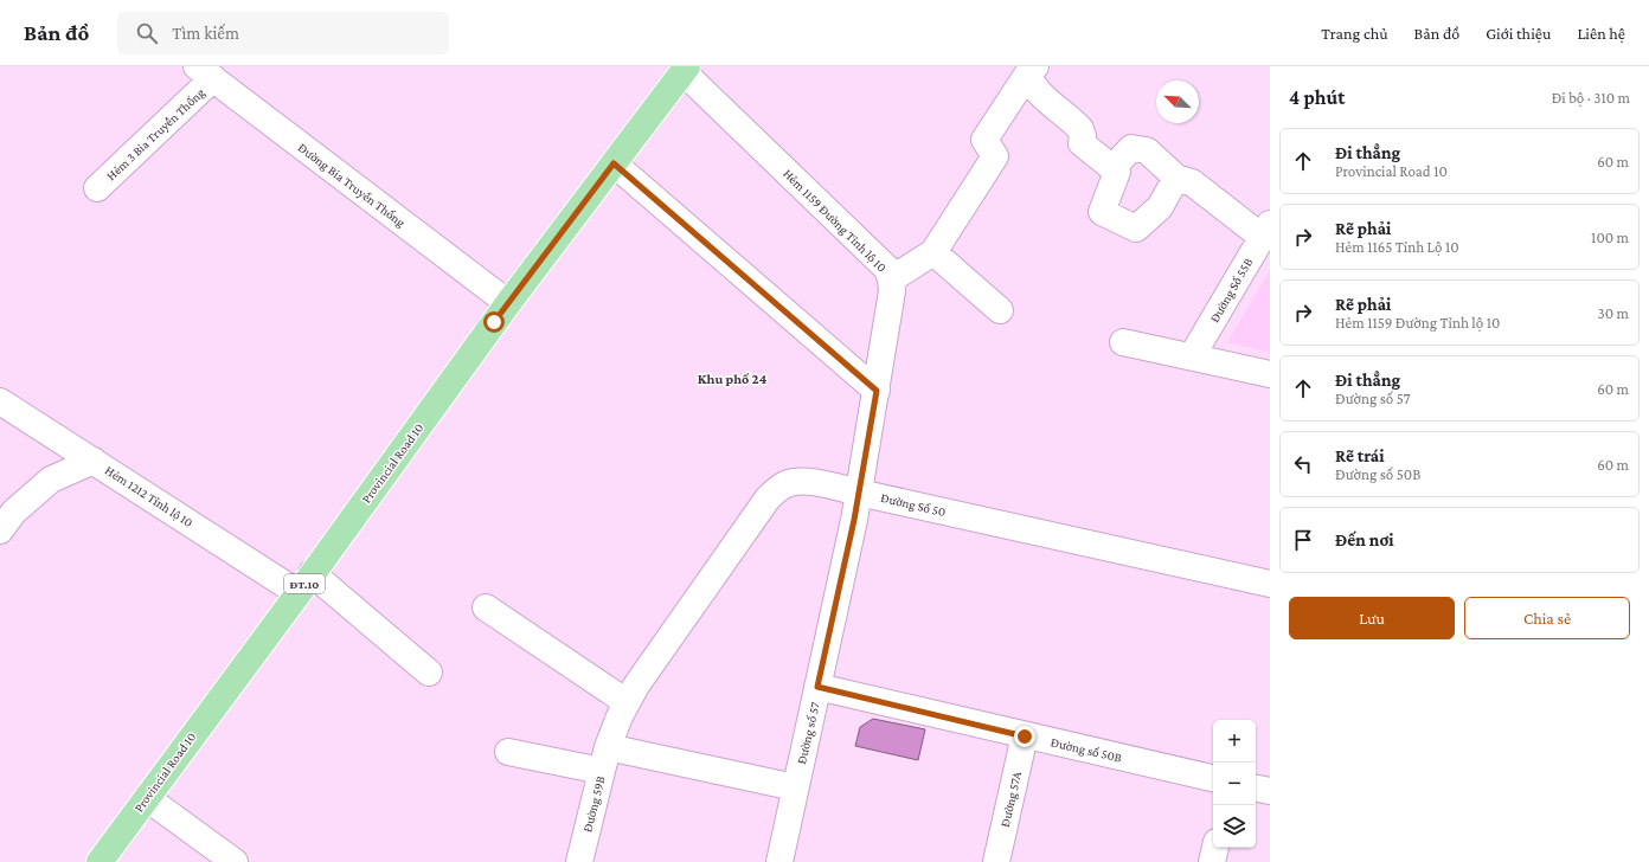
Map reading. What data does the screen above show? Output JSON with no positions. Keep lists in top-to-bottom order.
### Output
{
  "streets": {
    "main road": ["Provincial Road 10", "ĐT.10"],
    "street": [
      "Hẻm 3 Bia Truyền Thống",
      "Đường Bia Truyền Thống",
      "Hẻm 1159 Đường Tỉnh lộ 10",
      "Đường Số 55B",
      "Hẻm 1212 Tỉnh lộ 10",
      "Đường Số 50",
      "Đường số 57",
      "Đường số 50B",
      "Đường 57A",
      "Đường 59B"
    ]
  },
  "crossings": [
    ["Hẻm 3 Bia Truyền Thống", "Đường Bia Truyền Thống"],
    ["Đường Bia Truyền Thống", "Provincial Road 10"],
    ["Hẻm 1159 Đường Tỉnh lộ 10", "Provincial Road 10"],
    ["Hẻm 1159 Đường Tỉnh lộ 10", "Đường Số 50"],
    ["Hẻm 1159 Đường Tỉnh lộ 10", "Đường số 57"],
    ["Provincial Road 10", "Hẻm 1212 Tỉnh lộ 10"],
    ["Đường Số 50", "Đường số 57"],
    ["Đường Số 50", "Đường 59B"],
    ["Đường số 57", "Đường số 50B"],
    ["Đường số 50B", "Đường 57A"]
  ],
  "districts": ["Khu phố 24"],
  "north": "top left",
  "page": {
    "header": "Bản đồ",
    "search": "Tìm kiếm",
    "nav": [
      "Trang chủ",
      "Bản đồ",
      "Giới thiệu",
      "Liên hệ"
    ],
    "heading": ["4 phút", "Đi bộ · 310 m"],
    "list": [
      ["Đi thẳng", "Provincial Road 10", "60 m"],
      ["Rẽ phải", "Hẻm 1165 Tỉnh Lộ 10", "100 m"],
      ["Rẽ phải", "Hẻm 1159 Đường Tỉnh lộ 10", "30 m"],
      ["Đi thẳng", "Đường số 57", "60 m"],
      ["Rẽ trái", "Đường số 50B", "60 m"],
      "Đến nơi"
    ],
    "buttons": ["Lưu", "Chia sẻ"],
    "map_buttons": ["+", "−"]
  }
}
